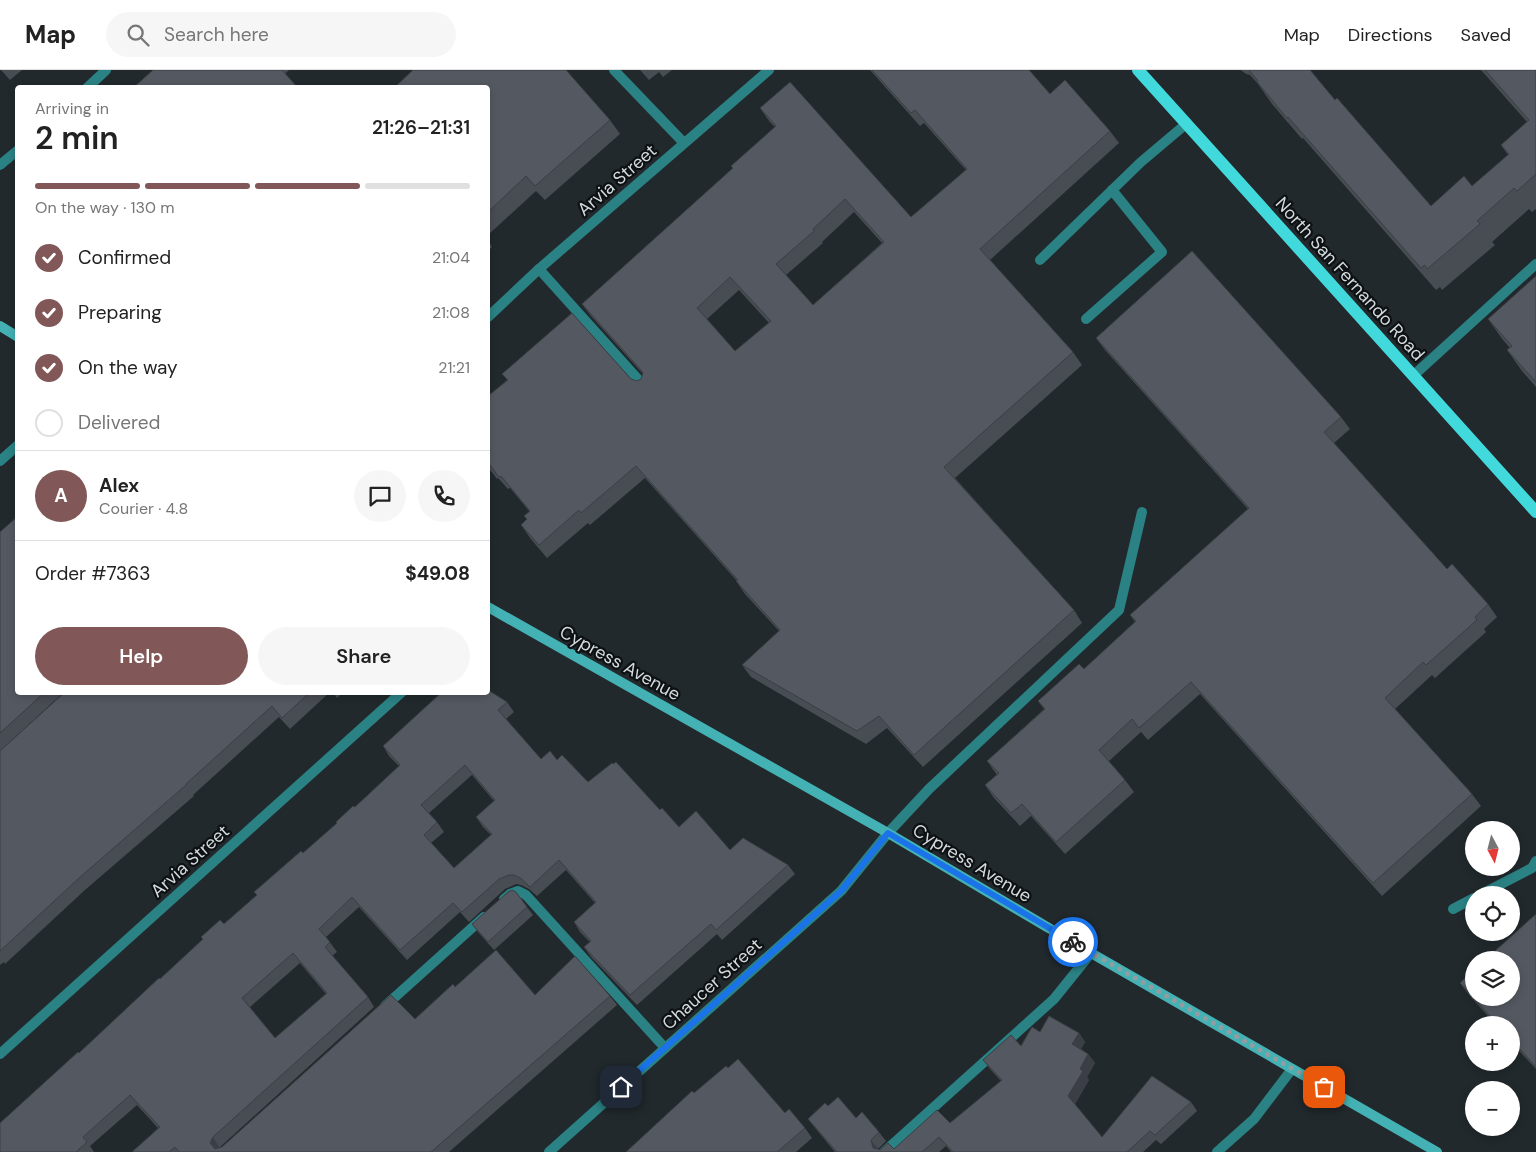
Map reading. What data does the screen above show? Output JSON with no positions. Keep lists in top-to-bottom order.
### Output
{
  "streets": {
    "main road": ["North San Fernando Road"],
    "street": ["Arvia Street", "Cypress Avenue", "Chaucer Street"]
  },
  "crossings": [
    ["Cypress Avenue", "Chaucer Street"]
  ],
  "north": "bottom",
  "page": {
    "header": "Map",
    "search": "Search here",
    "nav": ["Map", "Directions", "Saved"],
    "heading": ["2 min", "Arriving in", "21:26–21:31"],
    "panel": [
      "Alex",
      "Courier · 4.8",
      "Order #7363",
      "$49.08"
    ],
    "bar": "On the way · 130 m",
    "list": [
      ["Confirmed", "21:04"],
      ["Preparing", "21:08"],
      ["On the way", "21:21"],
      "Delivered"
    ],
    "round": "A",
    "buttons": ["Help", "Share"],
    "map_buttons": ["+", "−"]
  }
}
